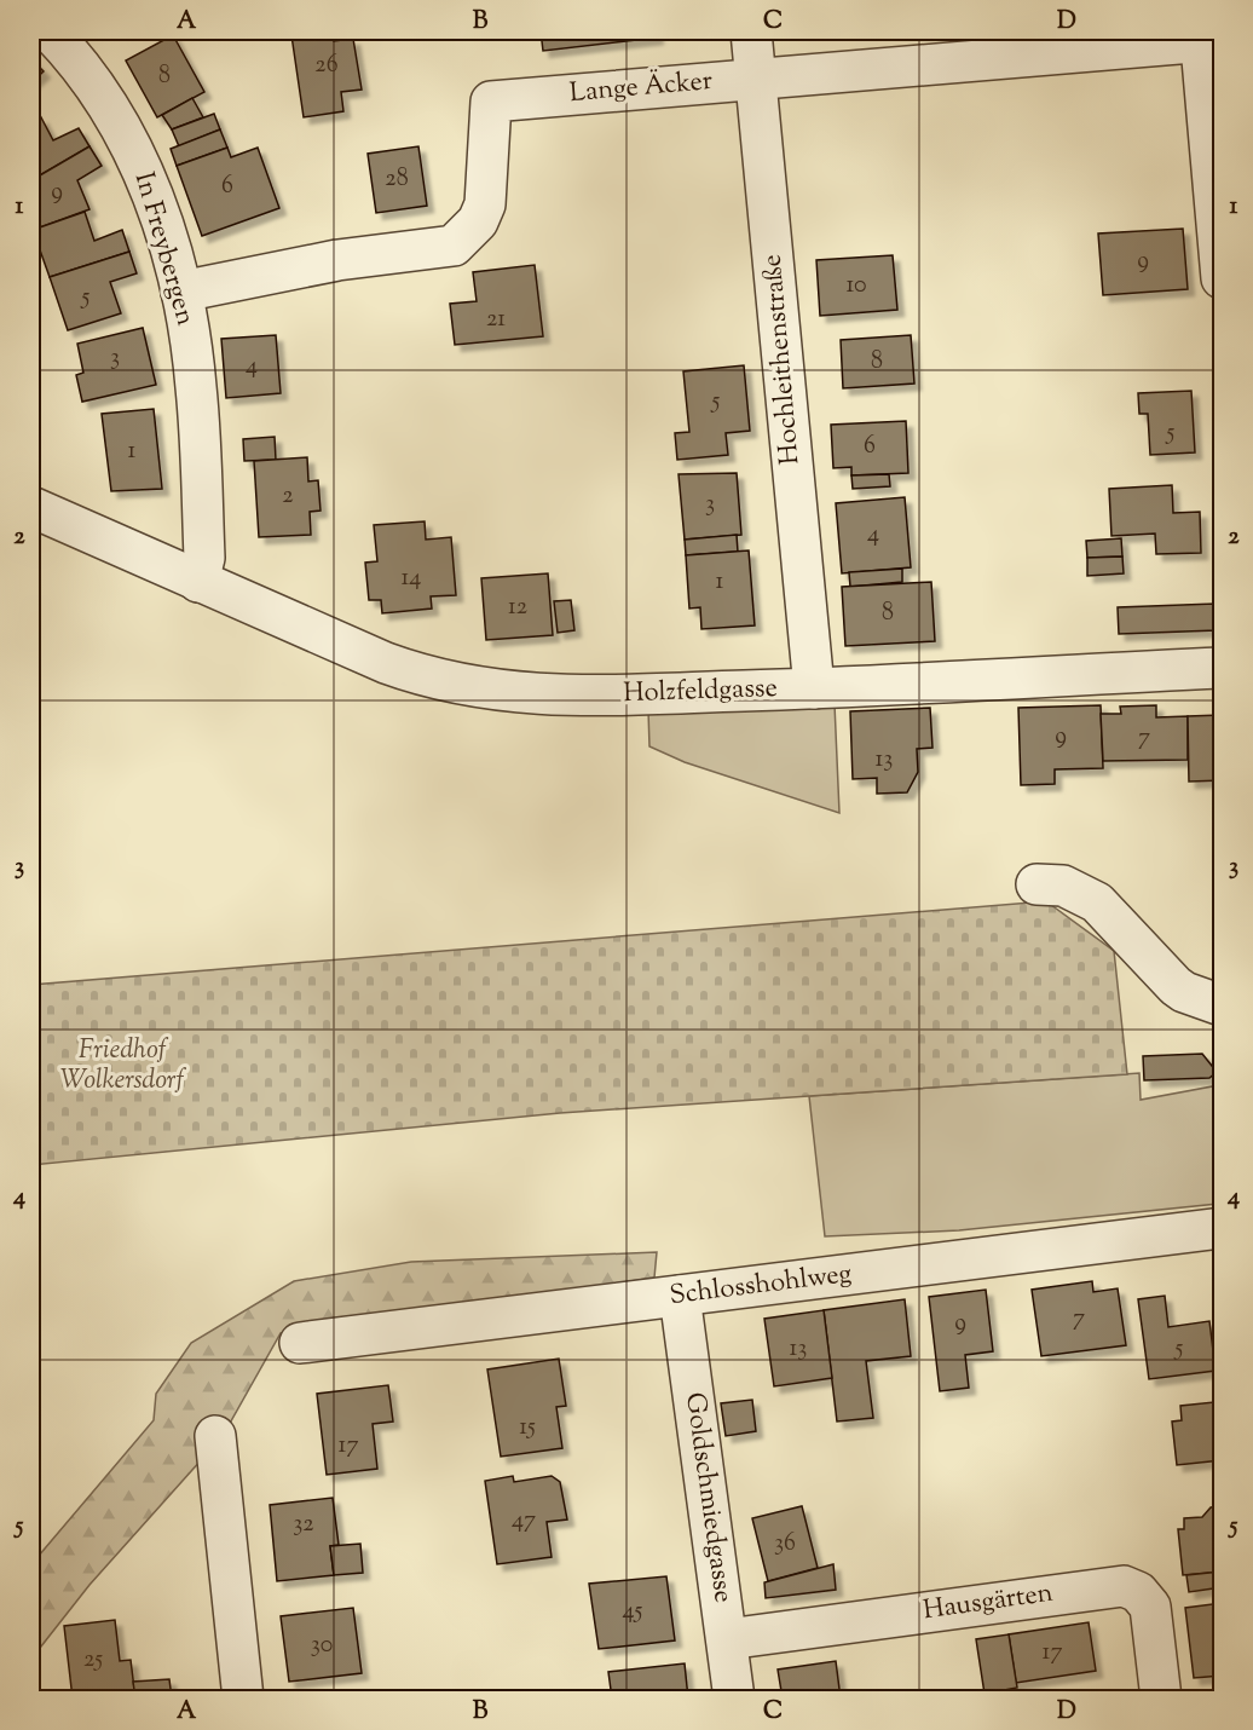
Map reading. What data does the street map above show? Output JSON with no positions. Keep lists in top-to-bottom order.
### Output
{
  "streets": {
    "street": [
      "Lange Äcker",
      "In Freybergen",
      "Hochleithenstraße",
      "Holzfeldgasse",
      "Schlosshohlweg",
      "Goldschmiedgasse",
      "Hausgärten"
    ]
  },
  "crossings": [
    ["Lange Äcker", "In Freybergen"],
    ["Lange Äcker", "Hochleithenstraße"],
    ["In Freybergen", "Holzfeldgasse"],
    ["Hochleithenstraße", "Holzfeldgasse"],
    ["Schlosshohlweg", "Goldschmiedgasse"],
    ["Goldschmiedgasse", "Hausgärten"]
  ],
  "parks": ["Friedhof Wolkersdorf"],
  "house_numbers": [
    "26",
    "8",
    "28",
    "6",
    "9",
    "9",
    "10",
    "5",
    "21",
    "3",
    "8",
    "4",
    "5",
    "5",
    "6",
    "1",
    "2",
    "3",
    "4",
    "14",
    "1",
    "12",
    "8",
    "9",
    "7",
    "13",
    "7",
    "9",
    "13",
    "5",
    "15",
    "17",
    "47",
    "32",
    "36",
    "45",
    "30",
    "17",
    "25"
  ],
  "grid": {
    "columns": [
      "A",
      "B",
      "C",
      "D"
    ],
    "rows": [
      "1",
      "2",
      "3",
      "4",
      "5"
    ]
  }
}
